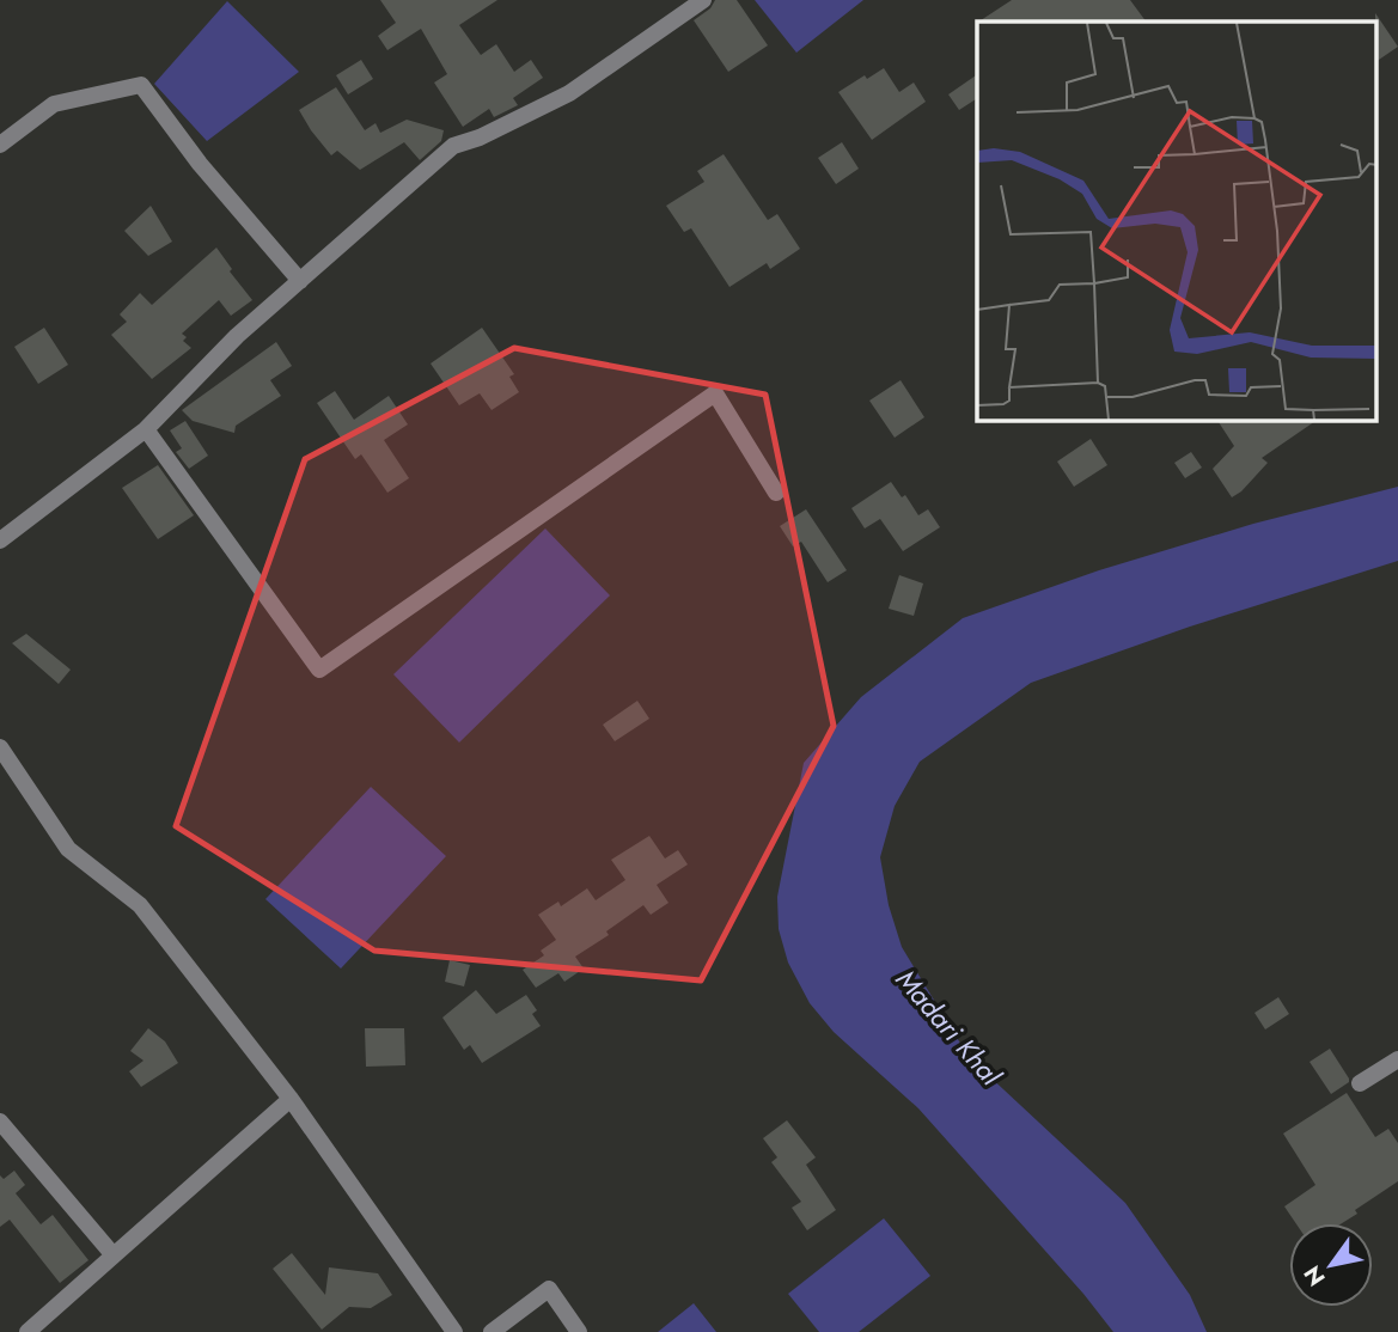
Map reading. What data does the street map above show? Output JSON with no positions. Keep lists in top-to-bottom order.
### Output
{
  "water": ["Madari Khal"],
  "north": "bottom left"
}
